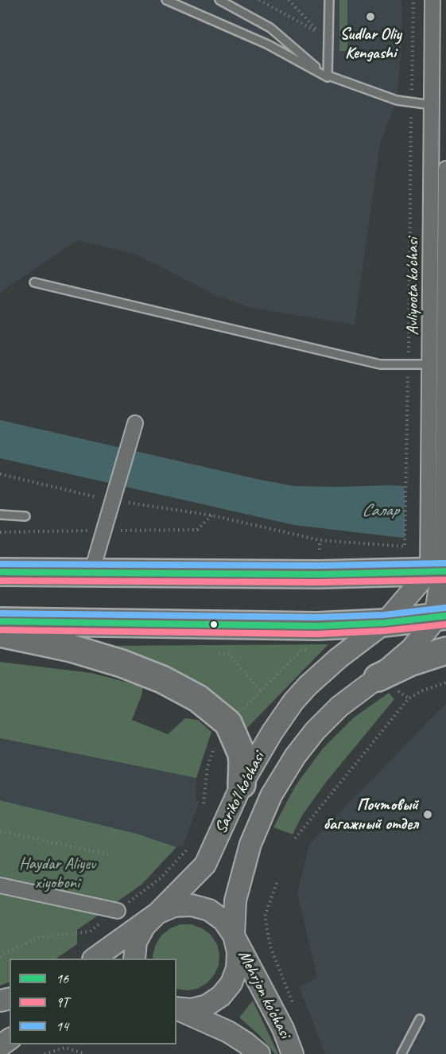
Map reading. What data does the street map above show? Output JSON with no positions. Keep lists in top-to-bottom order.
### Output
{
  "streets": {
    "main road": ["Sariko'l ko'chasi", "Mehrjon ko'chasi"],
    "street": ["Avliyoota ko'chasi"]
  },
  "crossings": [
    ["Avliyoota ko'chasi", "Sariko'l ko'chasi"],
    ["Sariko'l ko'chasi", "Mehrjon ko'chasi"]
  ],
  "water": ["Салар"],
  "parks": ["Haydar Aliyev xiyoboni"],
  "places": ["Sudlar Oliy Kengashi", "Почтовый багажный отдел"],
  "lines": ["transit line 14", "transit line 16", "transit line 9Т"],
  "legend": ["16", "9Т", "14"]
}
